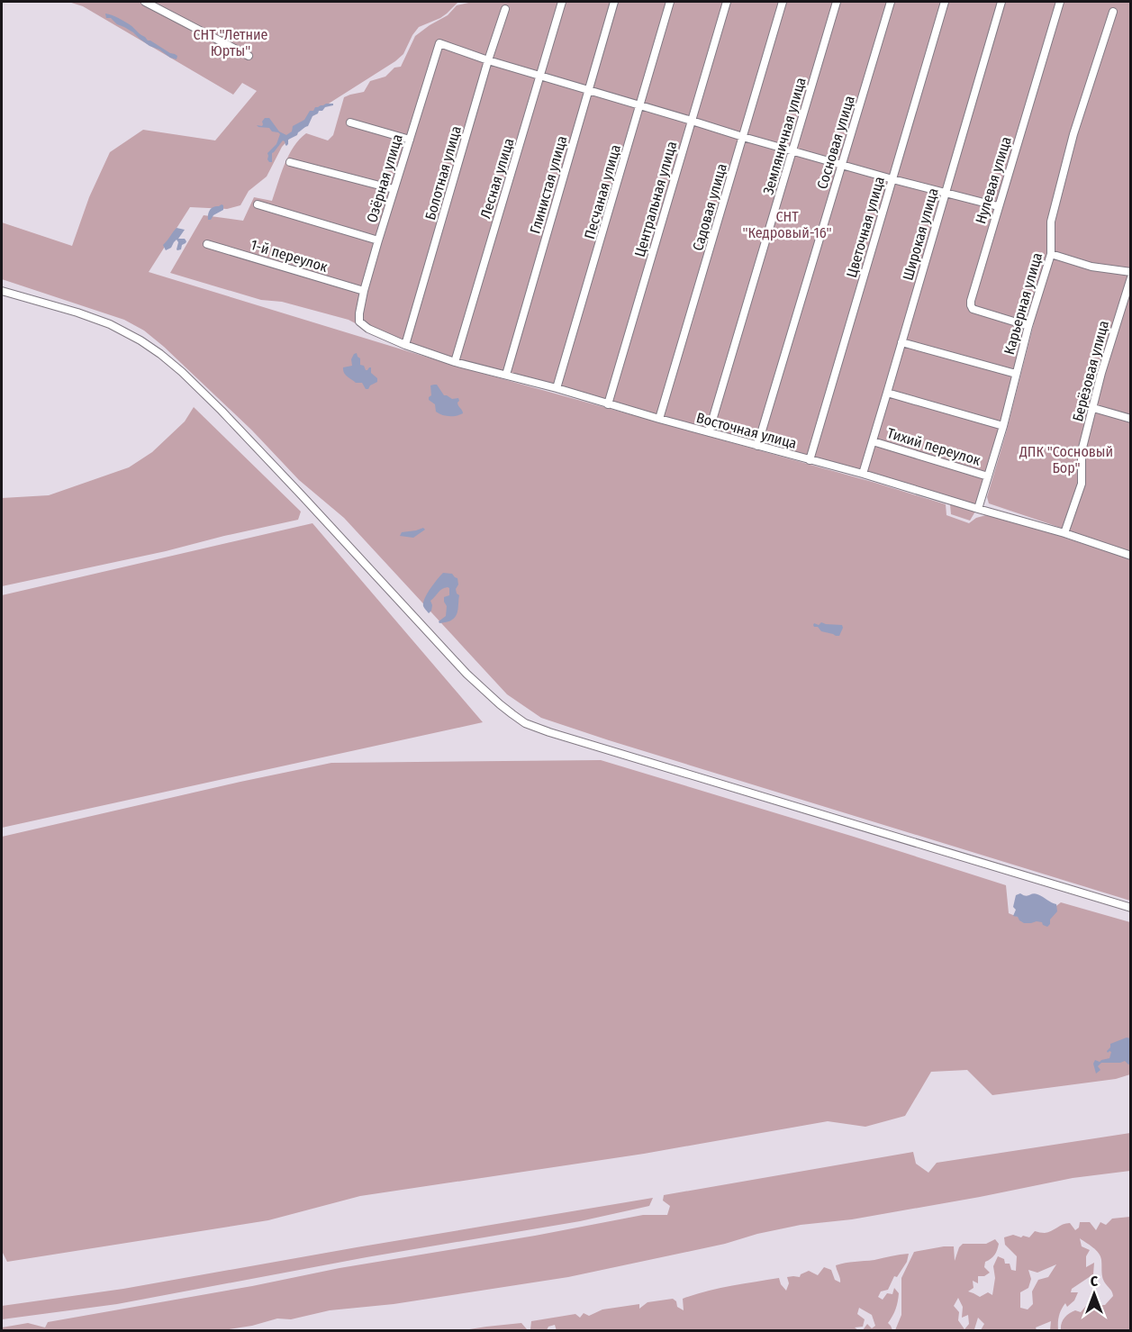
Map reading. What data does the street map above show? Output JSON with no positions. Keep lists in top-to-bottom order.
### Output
{
  "streets": {
    "street": [
      "Земляничная улица",
      "Сосновая улица",
      "Болотная улица",
      "Озёрная улица",
      "Лесная улица",
      "Нулевая улица",
      "Глинистая улица",
      "Песчаная улица",
      "Центральная улица",
      "Садовая улица",
      "Цветочная улица",
      "Широкая улица",
      "1-й переулок",
      "Карьерная улица",
      "Берёзовая улица",
      "Восточная улица",
      "Тихий переулок"
    ]
  },
  "crossings": [
    ["Земляничная улица", "Восточная улица"],
    ["Сосновая улица", "Восточная улица"],
    ["Болотная улица", "Озёрная улица"],
    ["Болотная улица", "Восточная улица"],
    ["Озёрная улица", "1-й переулок"],
    ["Озёрная улица", "Восточная улица"],
    ["Лесная улица", "Восточная улица"],
    ["Нулевая улица", "Карьерная улица"],
    ["Глинистая улица", "Восточная улица"],
    ["Песчаная улица", "Восточная улица"],
    ["Центральная улица", "Восточная улица"],
    ["Садовая улица", "Восточная улица"],
    ["Цветочная улица", "Восточная улица"],
    ["Широкая улица", "Восточная улица"],
    ["Широкая улица", "Тихий переулок"],
    ["Карьерная улица", "Восточная улица"],
    ["Карьерная улица", "Тихий переулок"],
    ["Берёзовая улица", "Восточная улица"]
  ],
  "parks": ["СНТ \"Летние Юрты\"", "СНТ \"Кедровый-16\"", "ДПК \"Сосновый Бор\""],
  "north": "top"
}
